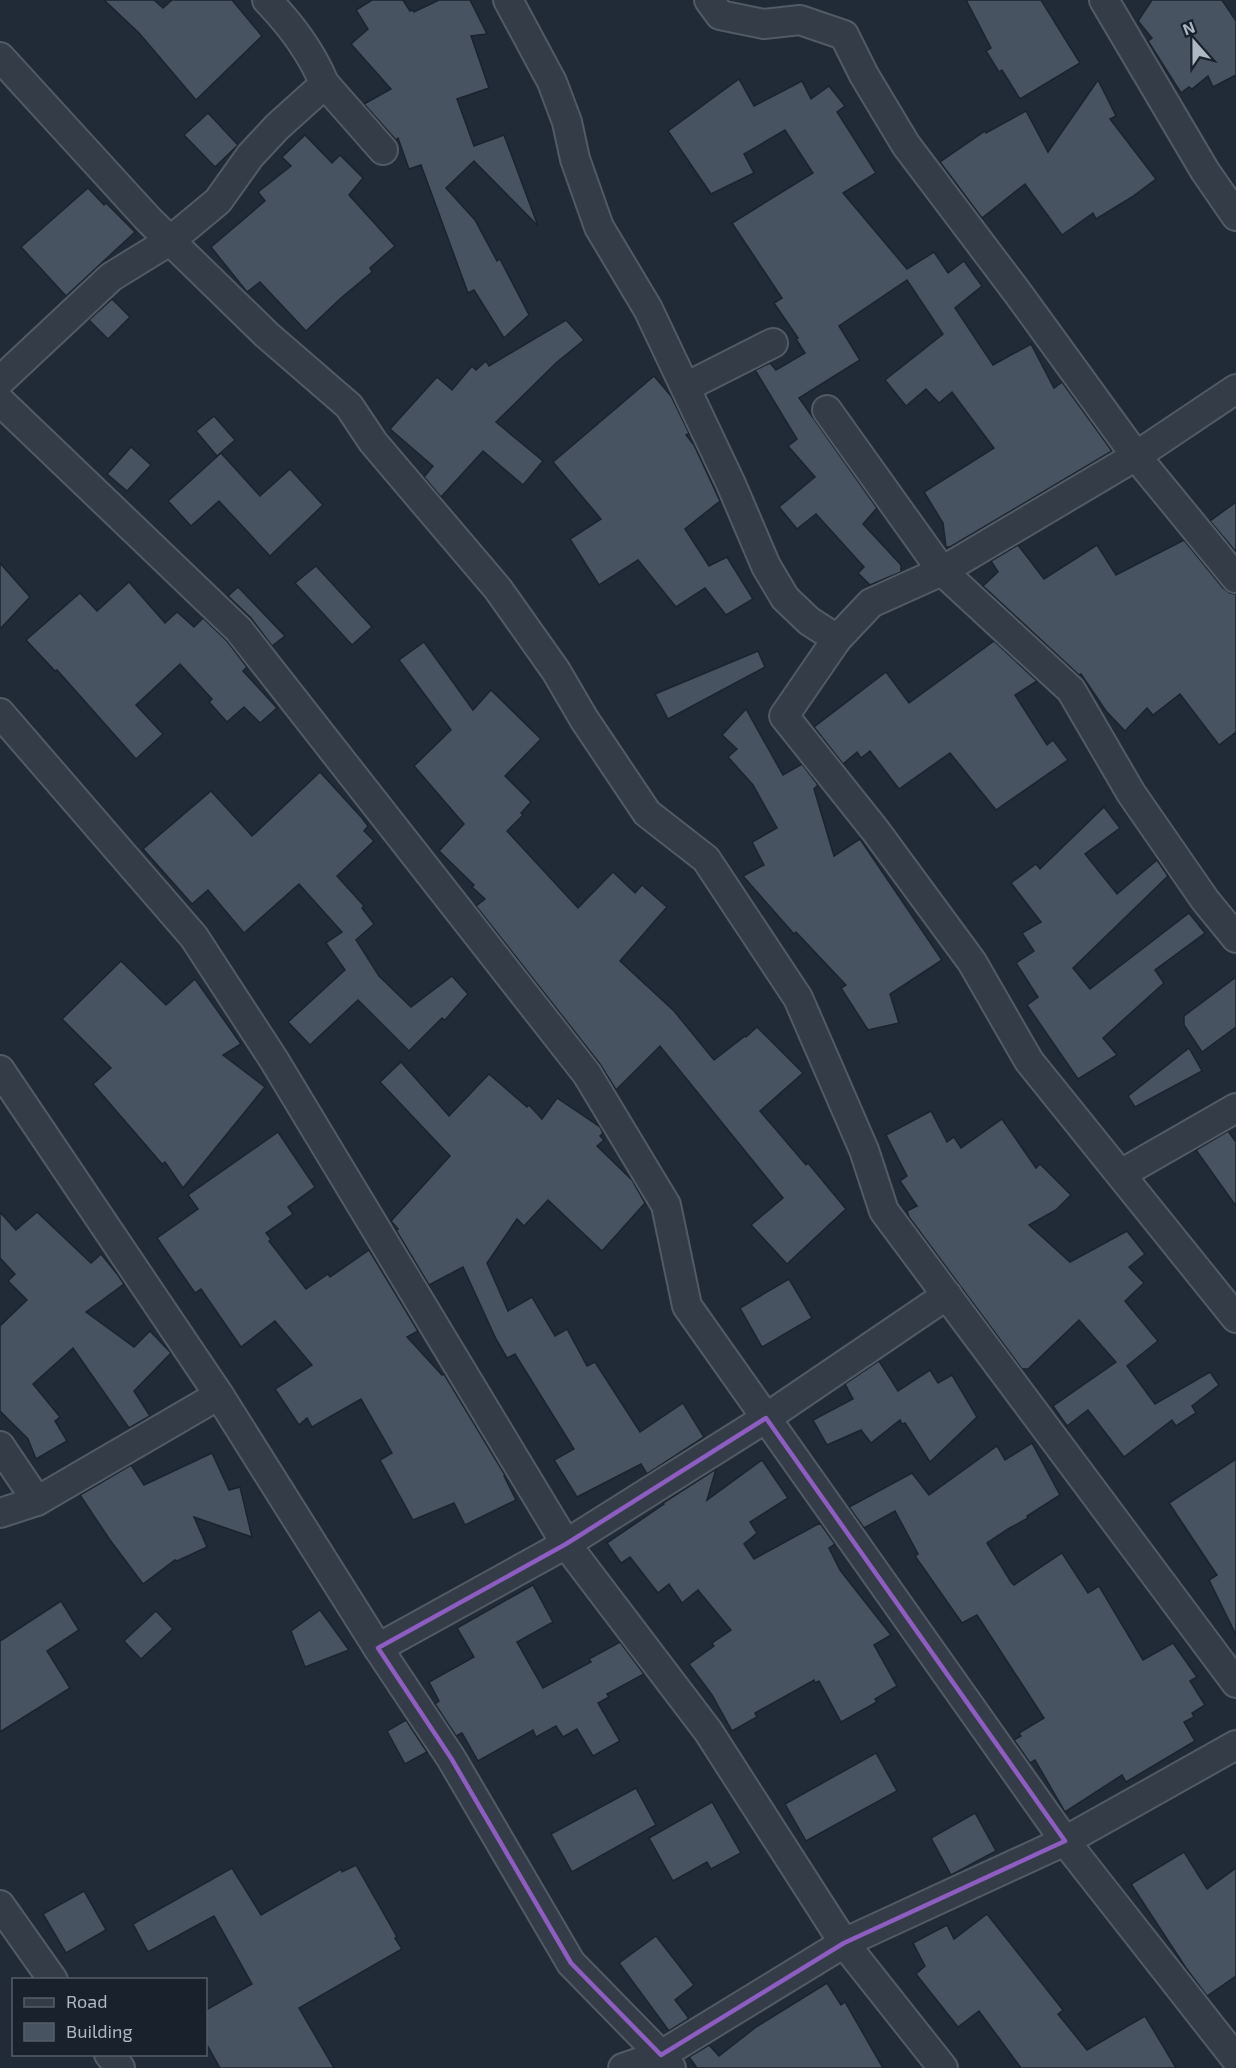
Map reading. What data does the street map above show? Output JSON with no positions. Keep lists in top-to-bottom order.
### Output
{
  "legend": ["Road", "Building"],
  "north": "top"
}
